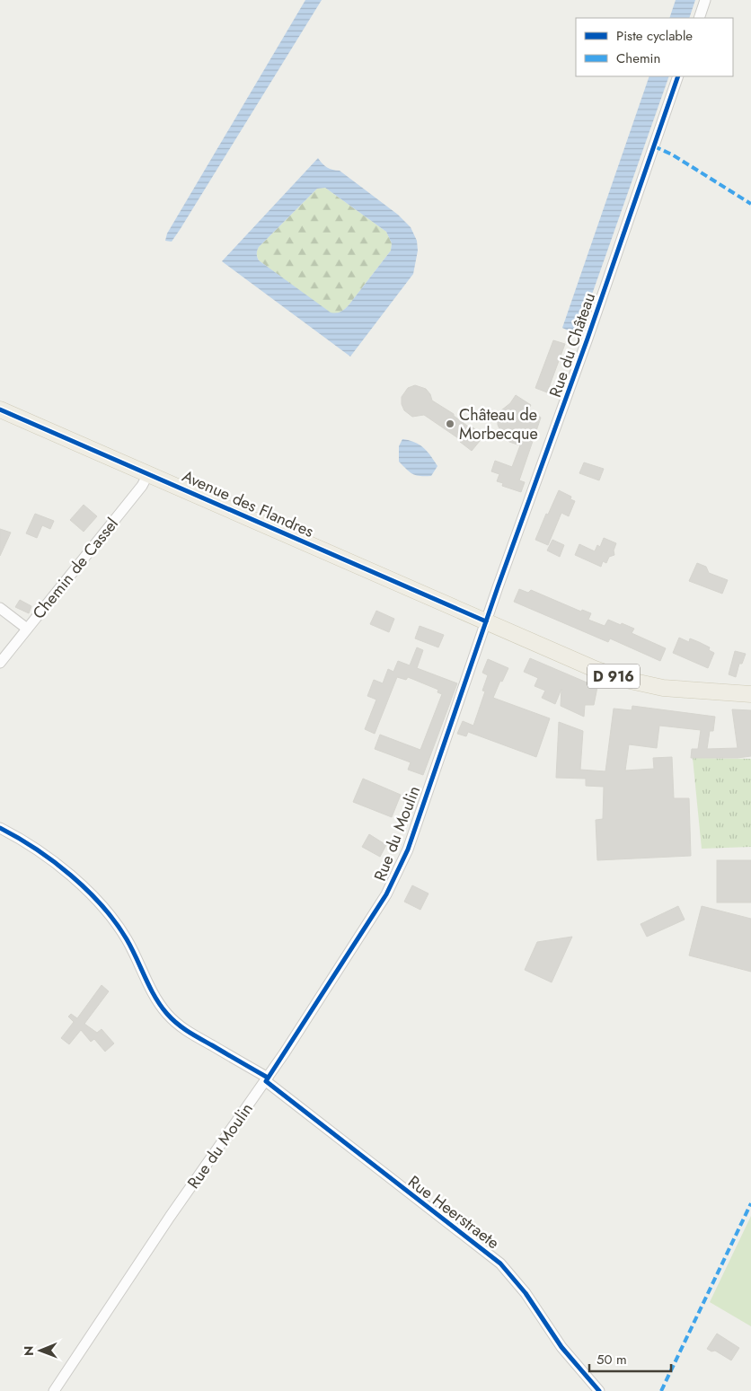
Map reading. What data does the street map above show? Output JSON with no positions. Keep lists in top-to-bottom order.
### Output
{
  "streets": {
    "main road": ["Avenue des Flandres", "D 916"],
    "street": [
      "Rue du Château",
      "Chemin de Cassel",
      "Rue du Moulin",
      "Rue Heerstraete"
    ]
  },
  "crossings": [
    ["Rue du Château", "Avenue des Flandres"],
    ["Rue du Château", "Rue du Moulin"],
    ["Avenue des Flandres", "Chemin de Cassel"],
    ["Avenue des Flandres", "Rue du Moulin"],
    ["Rue du Moulin", "Rue Heerstraete"]
  ],
  "places": ["Château de Morbecque"],
  "legend": ["Piste cyclable", "Chemin"],
  "scale_bar": "50 m",
  "north": "left"
}
